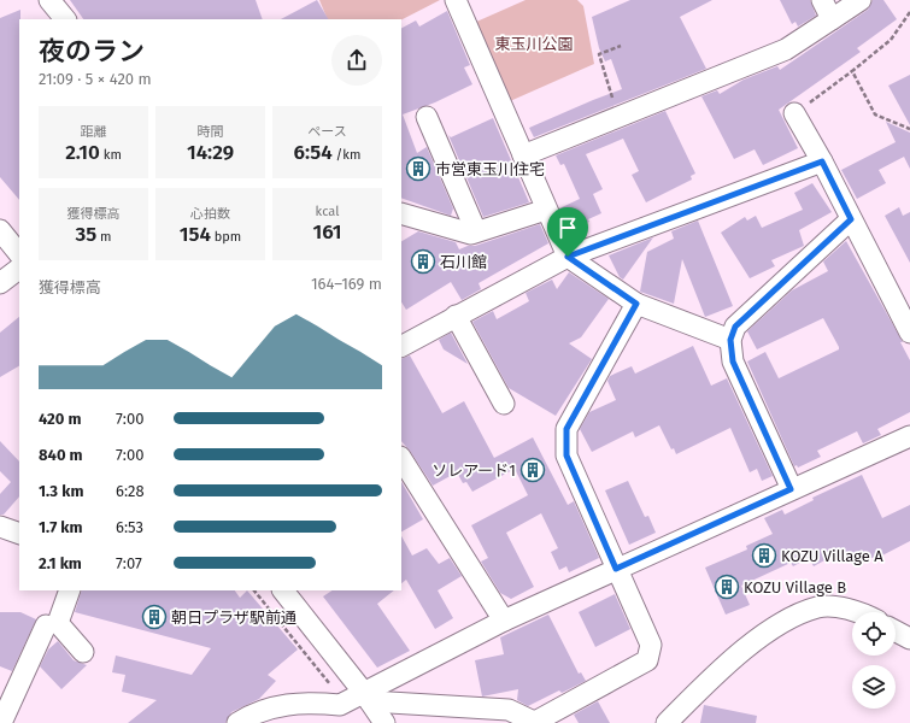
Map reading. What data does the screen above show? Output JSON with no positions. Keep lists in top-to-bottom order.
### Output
{
  "parks": ["東玉川公園"],
  "places": {
    "building": [
      "市営東玉川住宅",
      "石川館",
      "ソレアード1",
      "KOZU Village A",
      "KOZU Village B",
      "朝日プラザ駅前通"
    ]
  },
  "page": {
    "heading": ["夜のラン", "21:09 · 5 × 420 m"],
    "stats": [
      ["距離", "2.10 km"],
      ["時間", "14:29"],
      ["ペース", "6:54 /km"],
      ["獲得標高", "35 m"],
      ["心拍数", "154 bpm"],
      ["kcal", "161"]
    ],
    "chart": ["獲得標高", "164–169 m"],
    "list": [
      {
        "name": "420 m",
        "note": "7:00"
      },
      {
        "name": "840 m",
        "note": "7:00"
      },
      {
        "name": "1.3 km",
        "note": "6:28"
      },
      {
        "name": "1.7 km",
        "note": "6:53"
      },
      {
        "name": "2.1 km",
        "note": "7:07"
      }
    ]
  }
}
